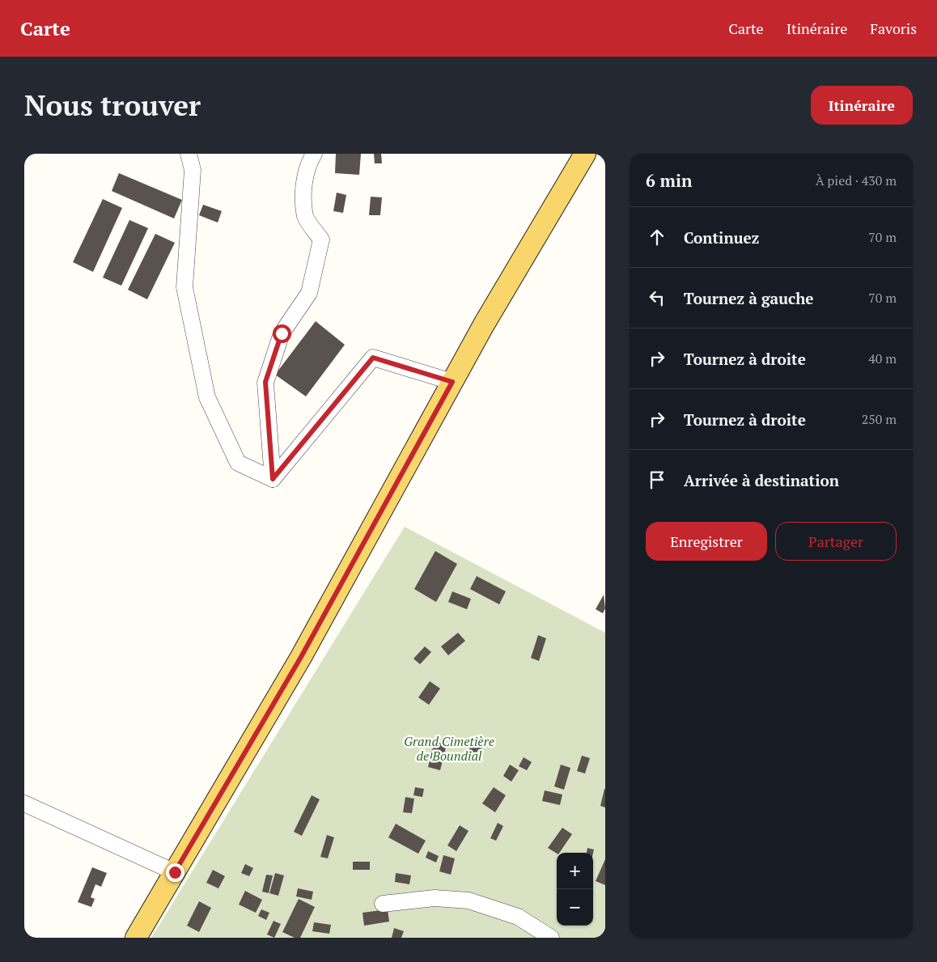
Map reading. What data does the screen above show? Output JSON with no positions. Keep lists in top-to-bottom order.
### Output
{
  "parks": ["Grand Cimetière de Boundial"],
  "page": {
    "header": "Carte",
    "nav": ["Carte", "Itinéraire", "Favoris"],
    "buttons": [
      "Itinéraire",
      ["Enregistrer", "Partager"]
    ],
    "title": "Nous trouver",
    "heading": ["6 min", "À pied · 430 m"],
    "list": [
      ["Continuez", "70 m"],
      ["Tournez à gauche", "70 m"],
      ["Tournez à droite", "40 m"],
      ["Tournez à droite", "250 m"],
      "Arrivée à destination"
    ],
    "map_buttons": ["+", "−"]
  }
}
